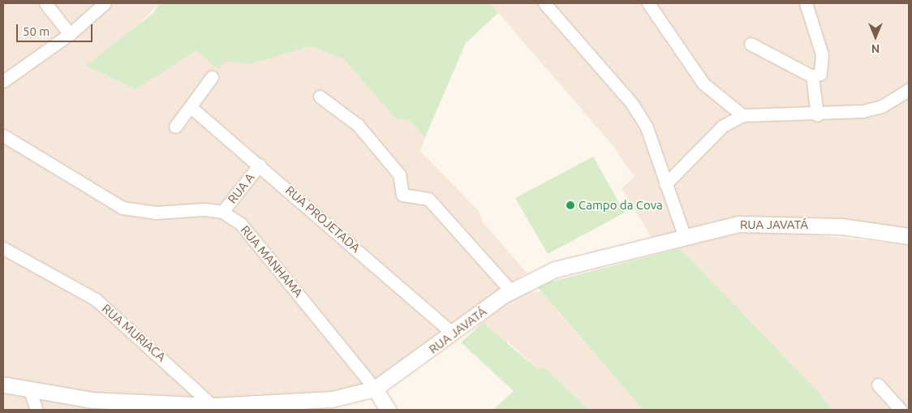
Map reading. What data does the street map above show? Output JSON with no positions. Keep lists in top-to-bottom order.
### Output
{
  "streets": {
    "street": [
      "RUA A",
      "RUA PROJETADA",
      "RUA JAVATÁ",
      "RUA MANHAMA",
      "RUA MURIACA"
    ]
  },
  "crossings": [
    ["RUA A", "RUA PROJETADA"],
    ["RUA A", "RUA MANHAMA"],
    ["RUA PROJETADA", "RUA JAVATÁ"],
    ["RUA JAVATÁ", "RUA MANHAMA"],
    ["RUA JAVATÁ", "RUA MURIACA"]
  ],
  "places": ["Campo da Cova"],
  "scale_bar": "50 m",
  "north": "bottom"
}
